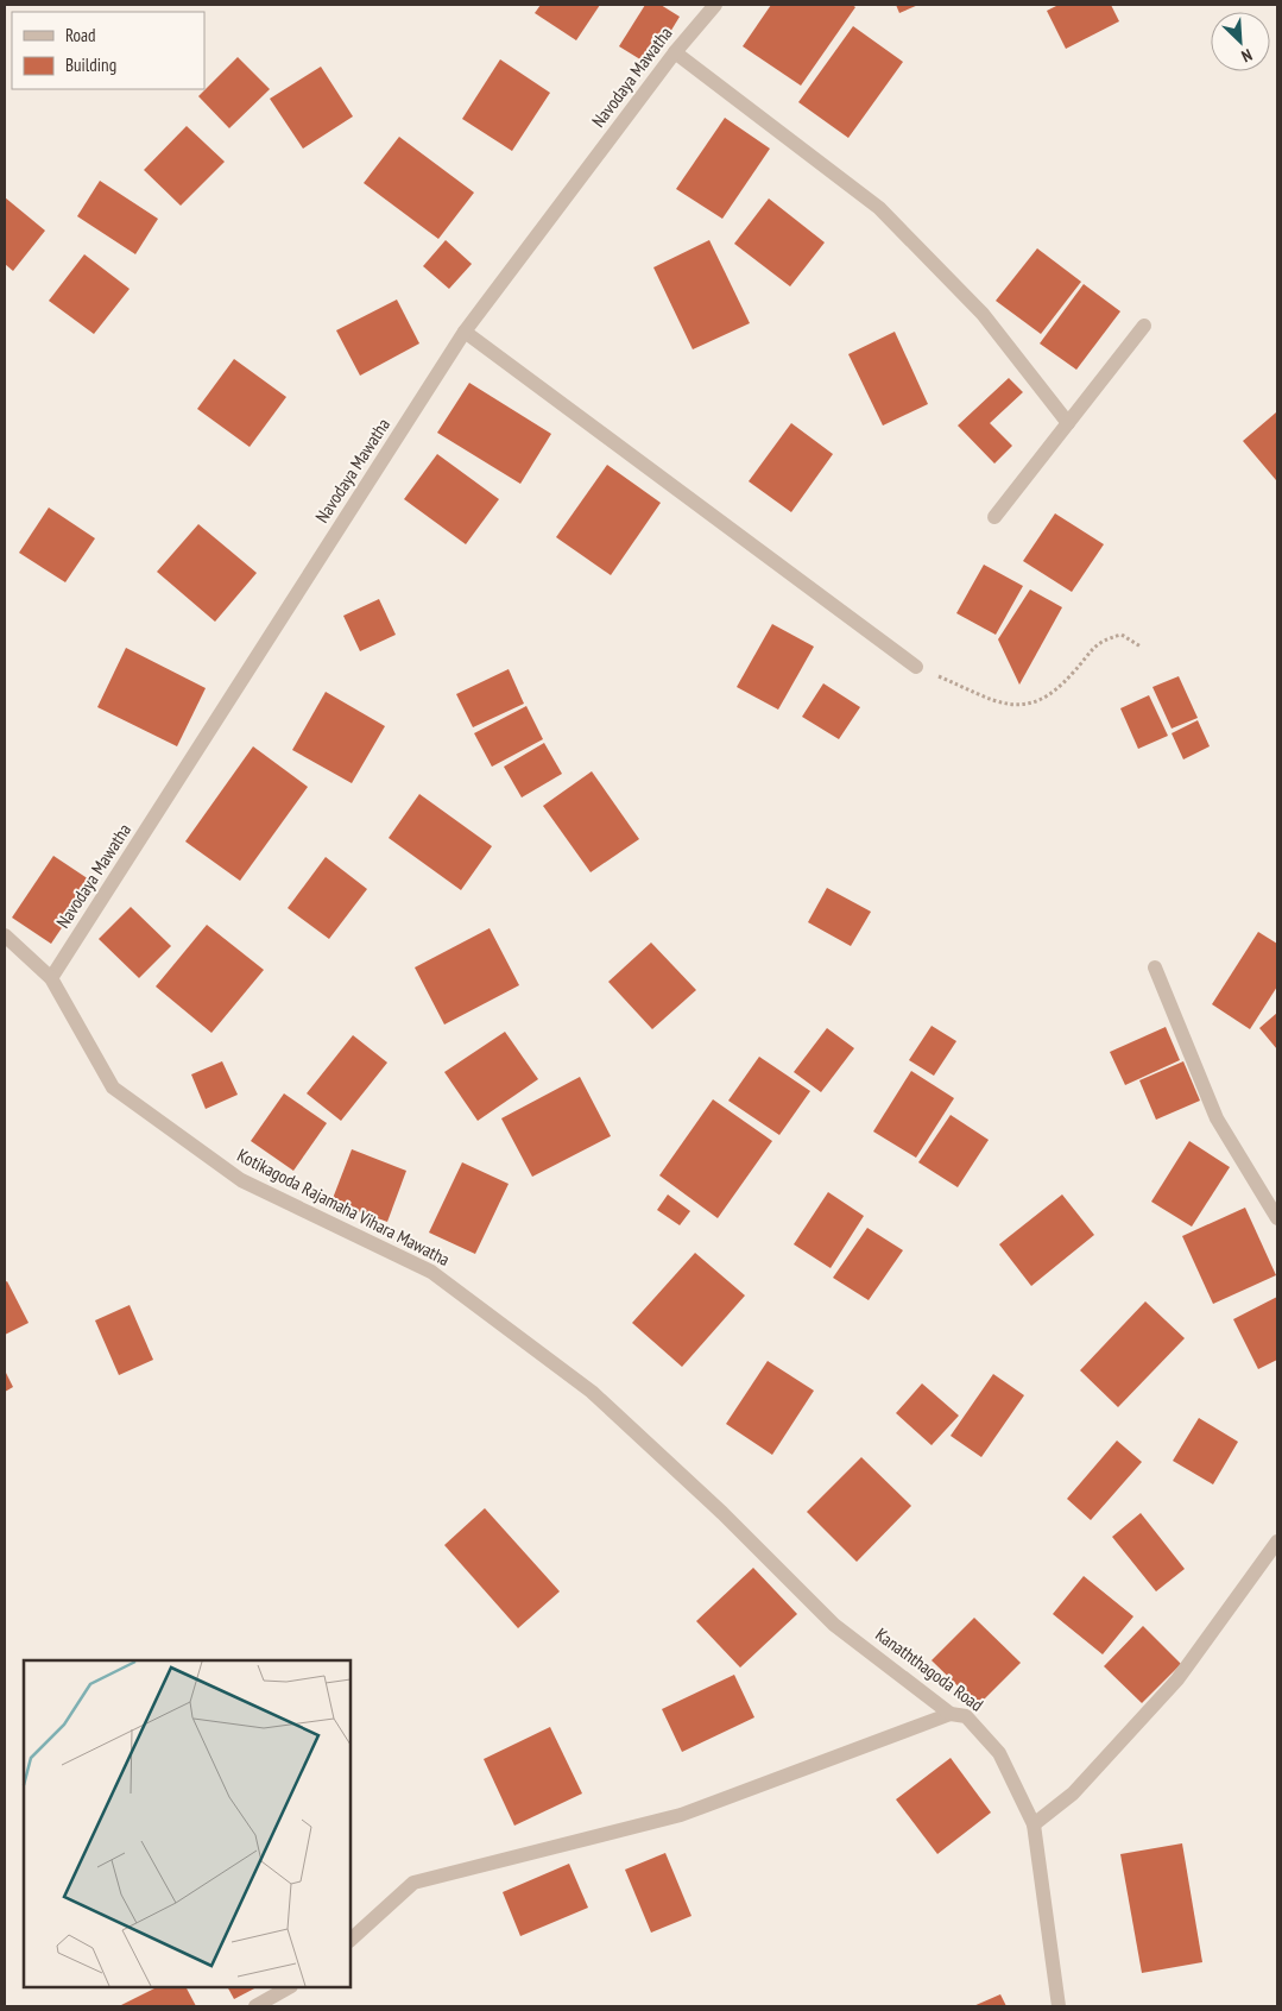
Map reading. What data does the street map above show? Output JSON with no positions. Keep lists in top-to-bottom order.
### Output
{
  "streets": {
    "street": ["Navodaya Mawatha", "Kotikagoda Rajamaha Vihara Mawatha", "Kanaththagoda Road"]
  },
  "crossings": [
    ["Navodaya Mawatha", "Kotikagoda Rajamaha Vihara Mawatha"],
    ["Kotikagoda Rajamaha Vihara Mawatha", "Kanaththagoda Road"]
  ],
  "legend": ["Road", "Building"],
  "north": "bottom right"
}
